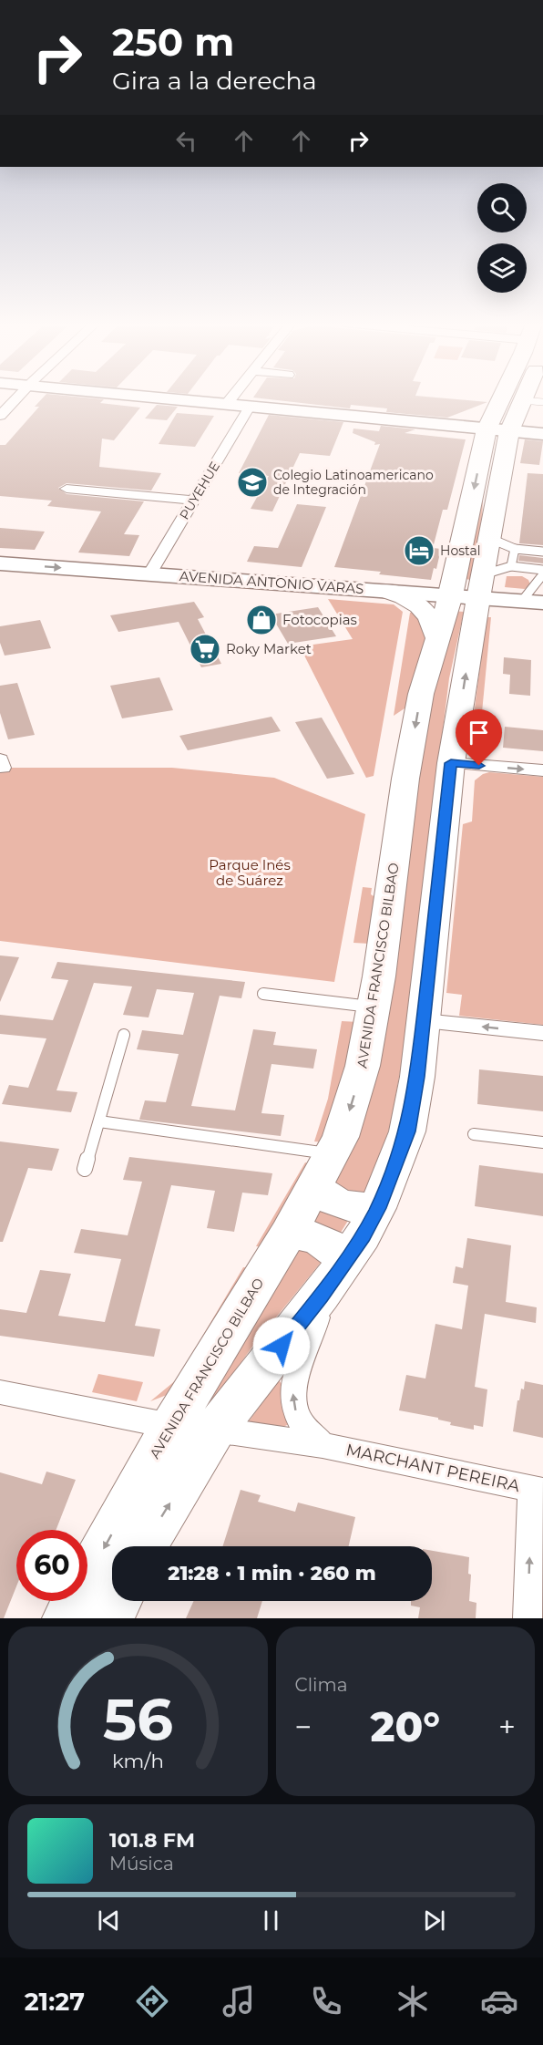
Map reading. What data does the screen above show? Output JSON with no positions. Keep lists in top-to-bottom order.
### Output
{
  "streets": {
    "main road": ["AVENIDA ANTONIO VARAS", "AVENIDA FRANCISCO BILBAO"],
    "street": ["PUYEHUE", "MARCHANT PEREIRA"]
  },
  "crossings": [
    ["PUYEHUE", "AVENIDA ANTONIO VARAS"],
    ["AVENIDA ANTONIO VARAS", "AVENIDA FRANCISCO BILBAO"],
    ["AVENIDA FRANCISCO BILBAO", "MARCHANT PEREIRA"]
  ],
  "parks": ["Parque Inés de Suárez"],
  "places": {
    "school or university": ["Colegio Latinoamericano de Integración"],
    "hotel": ["Hostal"],
    "shop": ["Fotocopias"],
    "supermarket": ["Roky Market"]
  },
  "page": {
    "turn": ["250 m", "Gira a la derecha"],
    "limit": "60",
    "trip": "21:28 · 1 min · 260 m",
    "tile": "Clima",
    "heat": ["−", "20°", "+"],
    "song": ["101.8 FM", "Música"],
    "tabs": "21:27",
    "gauge": ["56", "km/h"]
  }
}
